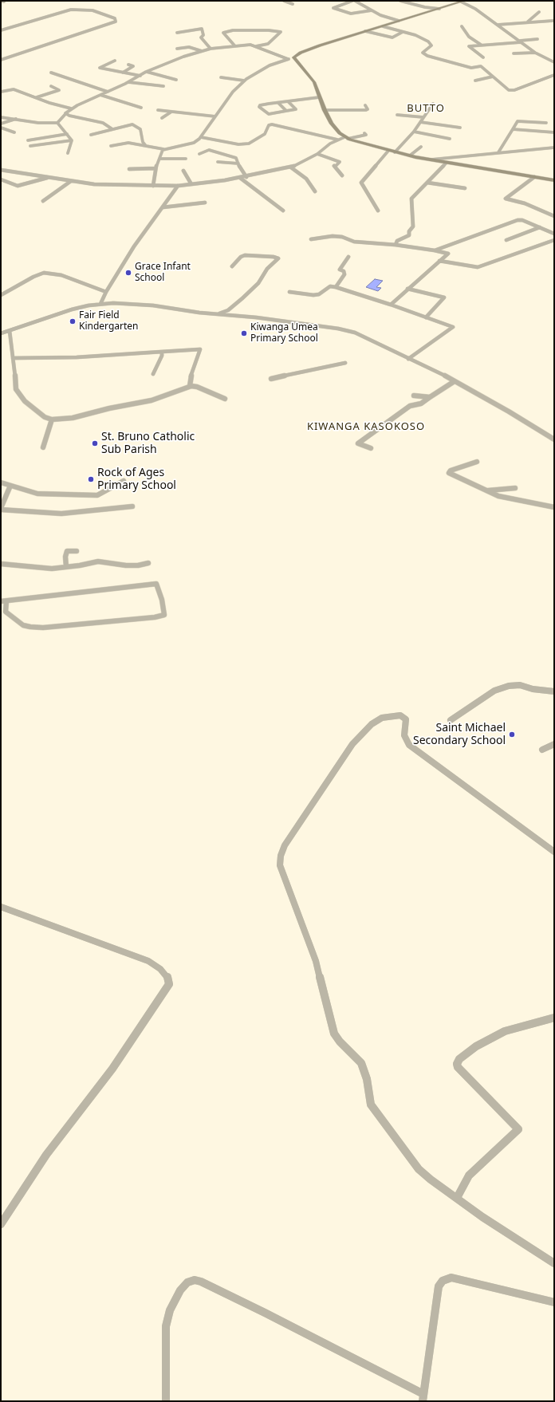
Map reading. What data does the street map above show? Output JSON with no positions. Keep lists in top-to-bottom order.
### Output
{
  "districts": ["BUTTO", "KIWANGA KASOKOSO"],
  "places": [
    "Grace Infant School",
    "Fair Field Kindergarten",
    "Kiwanga Umea Primary School",
    "St. Bruno Catholic Sub Parish",
    "Rock of Ages Primary School",
    "Saint Michael Secondary School"
  ]
}
